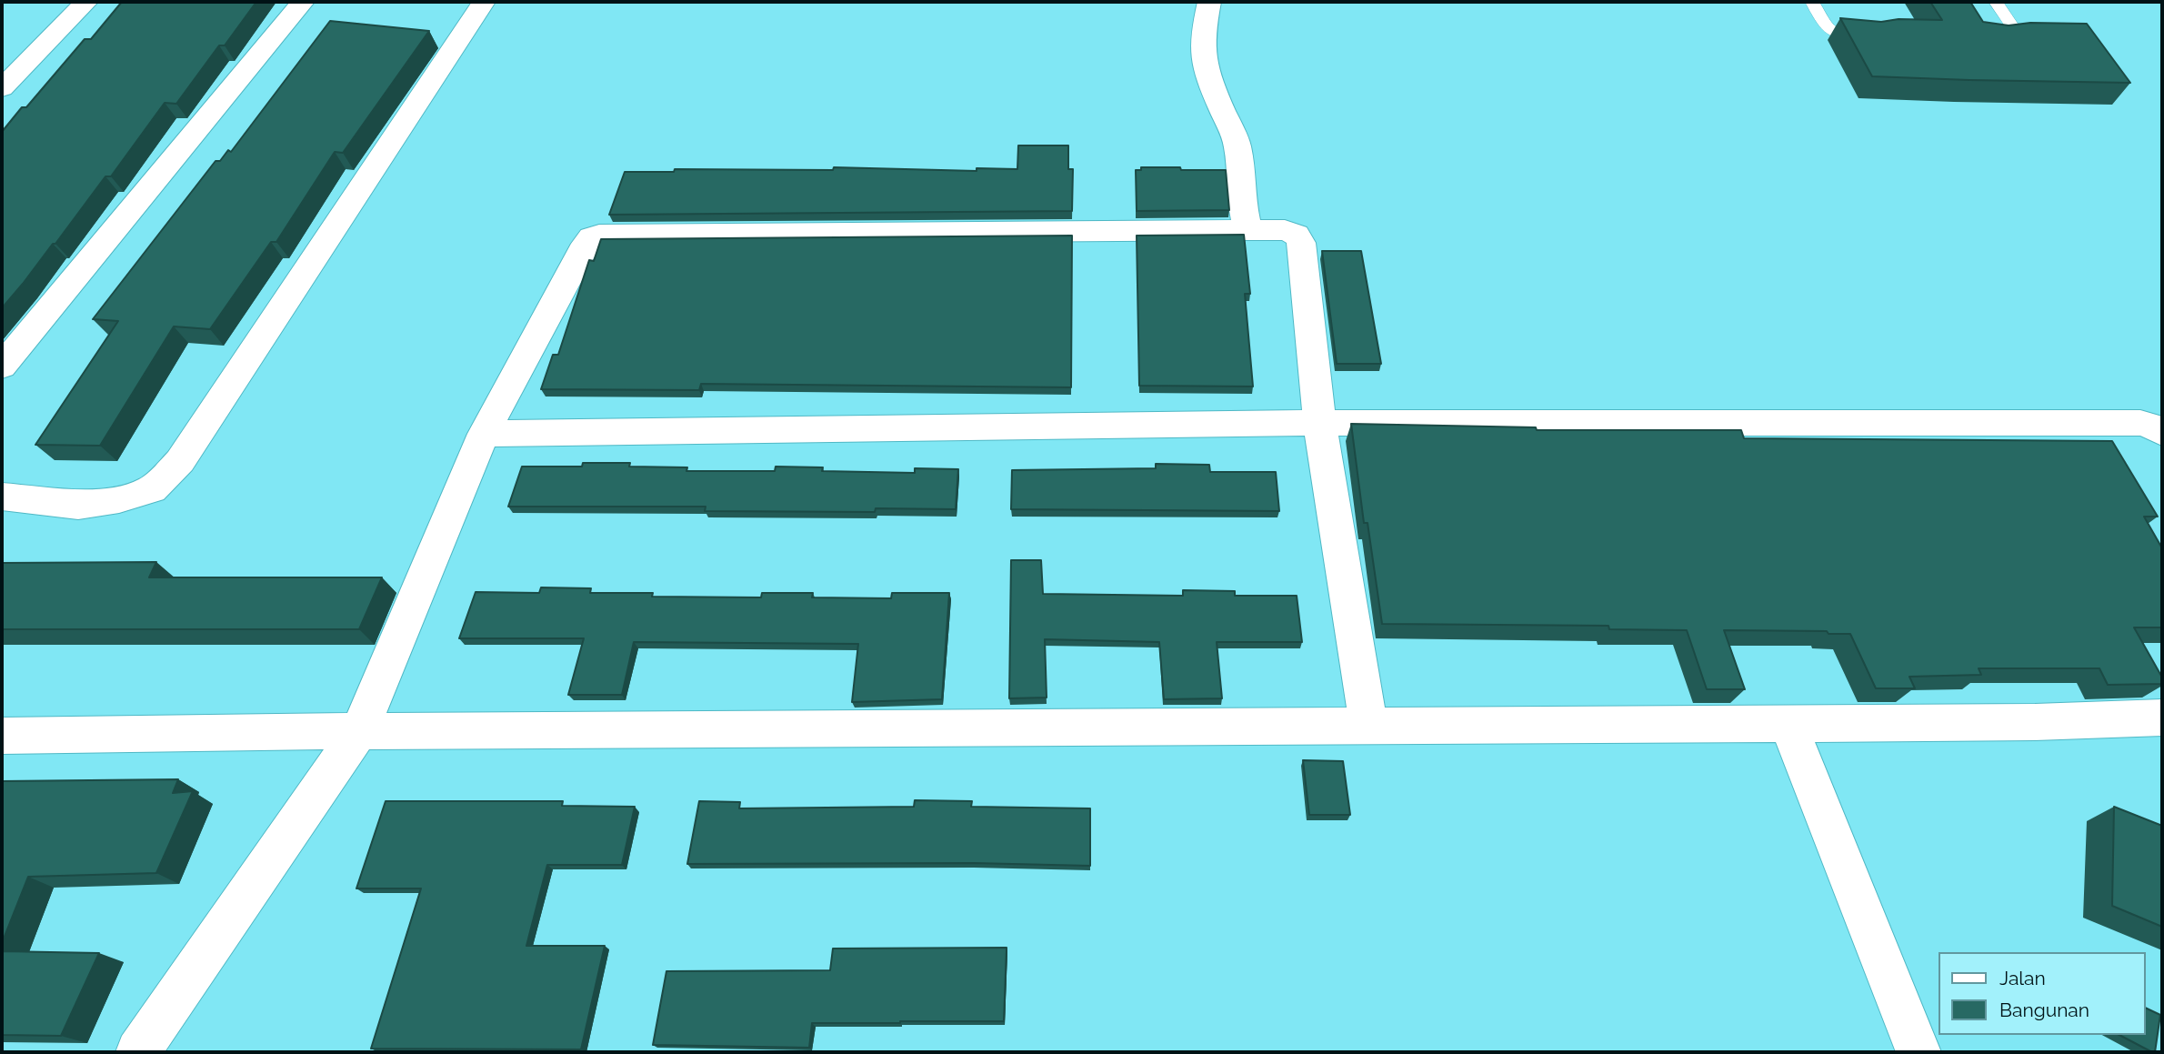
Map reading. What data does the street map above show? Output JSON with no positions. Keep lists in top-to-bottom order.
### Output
{
  "legend": ["Jalan", "Bangunan"]
}
